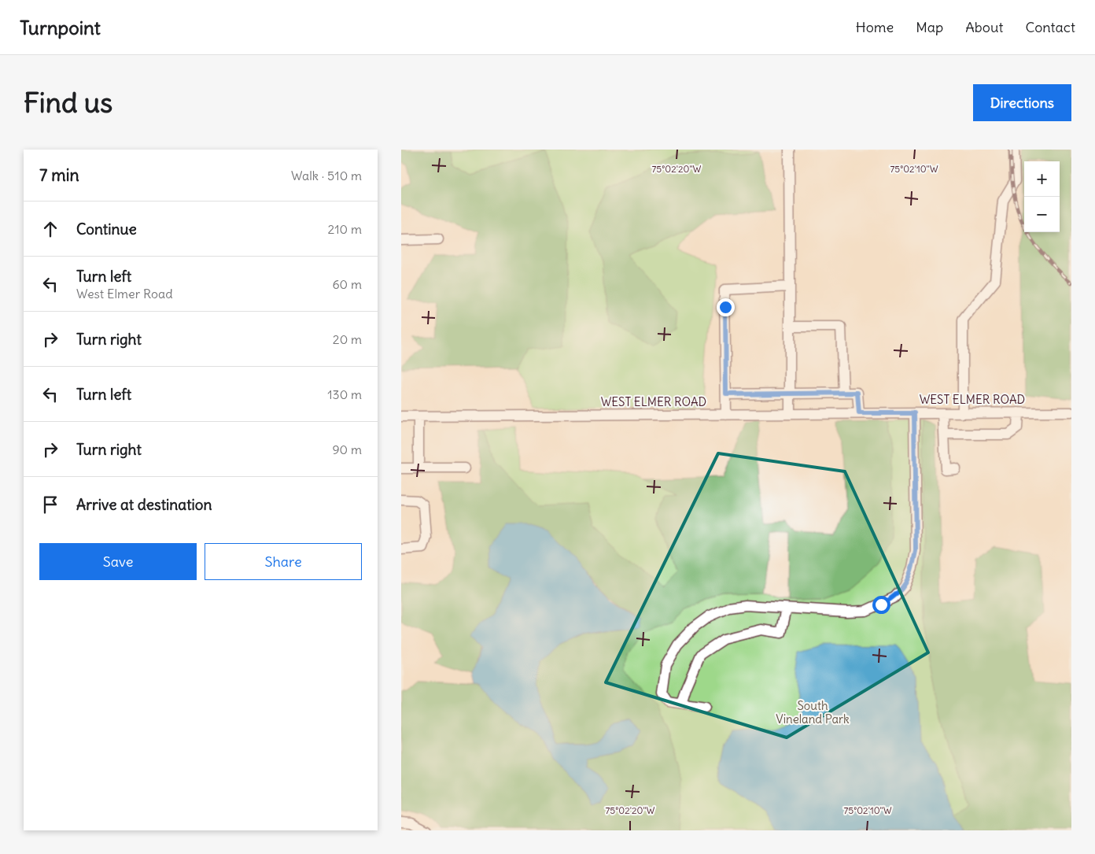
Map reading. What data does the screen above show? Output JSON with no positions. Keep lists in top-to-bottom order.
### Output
{
  "streets": {
    "street": ["WEST ELMER ROAD"]
  },
  "parks": ["South Vineland Park"],
  "page": {
    "header": "Turnpoint",
    "nav": [
      "Home",
      "Map",
      "About",
      "Contact"
    ],
    "buttons": [
      "Directions",
      ["Save", "Share"]
    ],
    "title": "Find us",
    "heading": ["7 min", "Walk · 510 m"],
    "map_buttons": ["+", "−"],
    "list": [
      ["Continue", "210 m"],
      ["Turn left", "West Elmer Road", "60 m"],
      ["Turn right", "20 m"],
      ["Turn left", "130 m"],
      ["Turn right", "90 m"],
      "Arrive at destination"
    ]
  },
  "coordinates": ["75°02'20\"W", "75°02'10\"W"]
}
